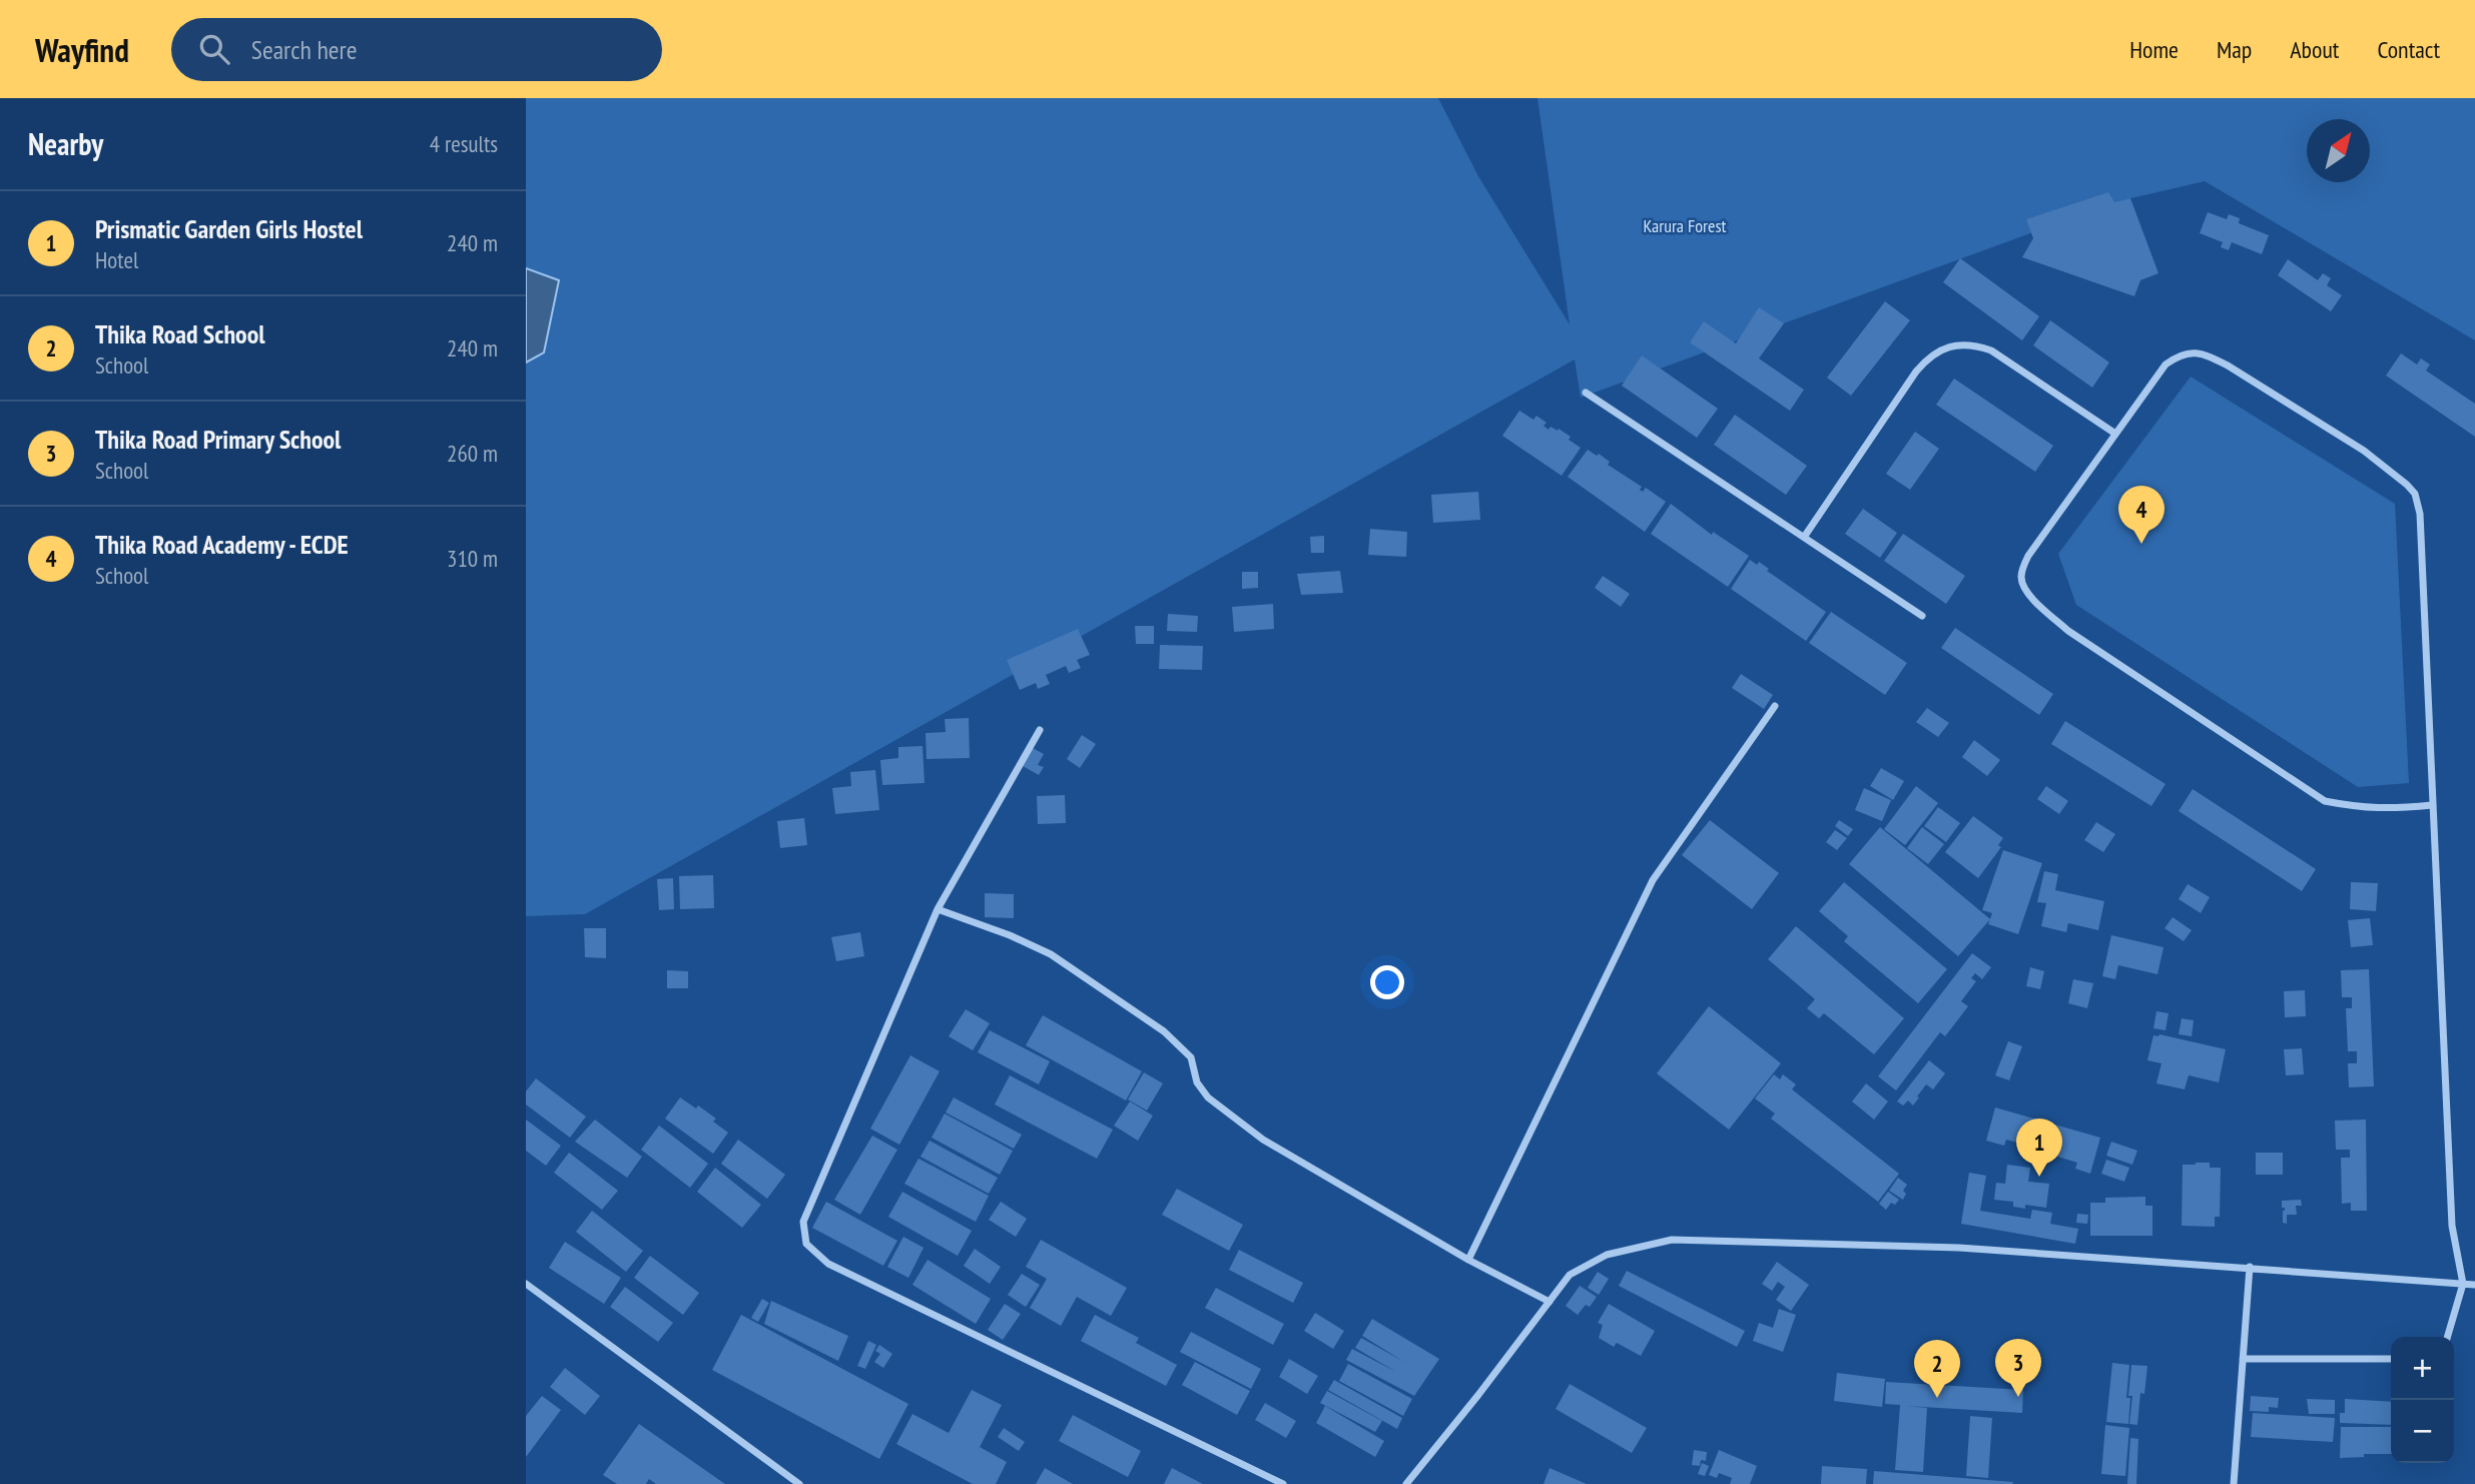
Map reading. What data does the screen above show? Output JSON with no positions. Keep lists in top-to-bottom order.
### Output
{
  "parks": ["Karura Forest"],
  "north": "top right",
  "page": {
    "header": "Wayfind",
    "search": "Search here",
    "nav": [
      "Home",
      "Map",
      "About",
      "Contact"
    ],
    "heading": ["Nearby", "4 results"],
    "list": [
      {
        "mark": "1",
        "name": "Prismatic Garden Girls Hostel",
        "note": "Hotel",
        "value": "240 m"
      },
      {
        "mark": "2",
        "name": "Thika Road School",
        "note": "School",
        "value": "240 m"
      },
      {
        "mark": "3",
        "name": "Thika Road Primary School",
        "note": "School",
        "value": "260 m"
      },
      {
        "mark": "4",
        "name": "Thika Road Academy - ECDE",
        "note": "School",
        "value": "310 m"
      }
    ],
    "pins": [
      "4",
      "1",
      "3",
      "2"
    ],
    "map_buttons": ["+", "−"]
  }
}
